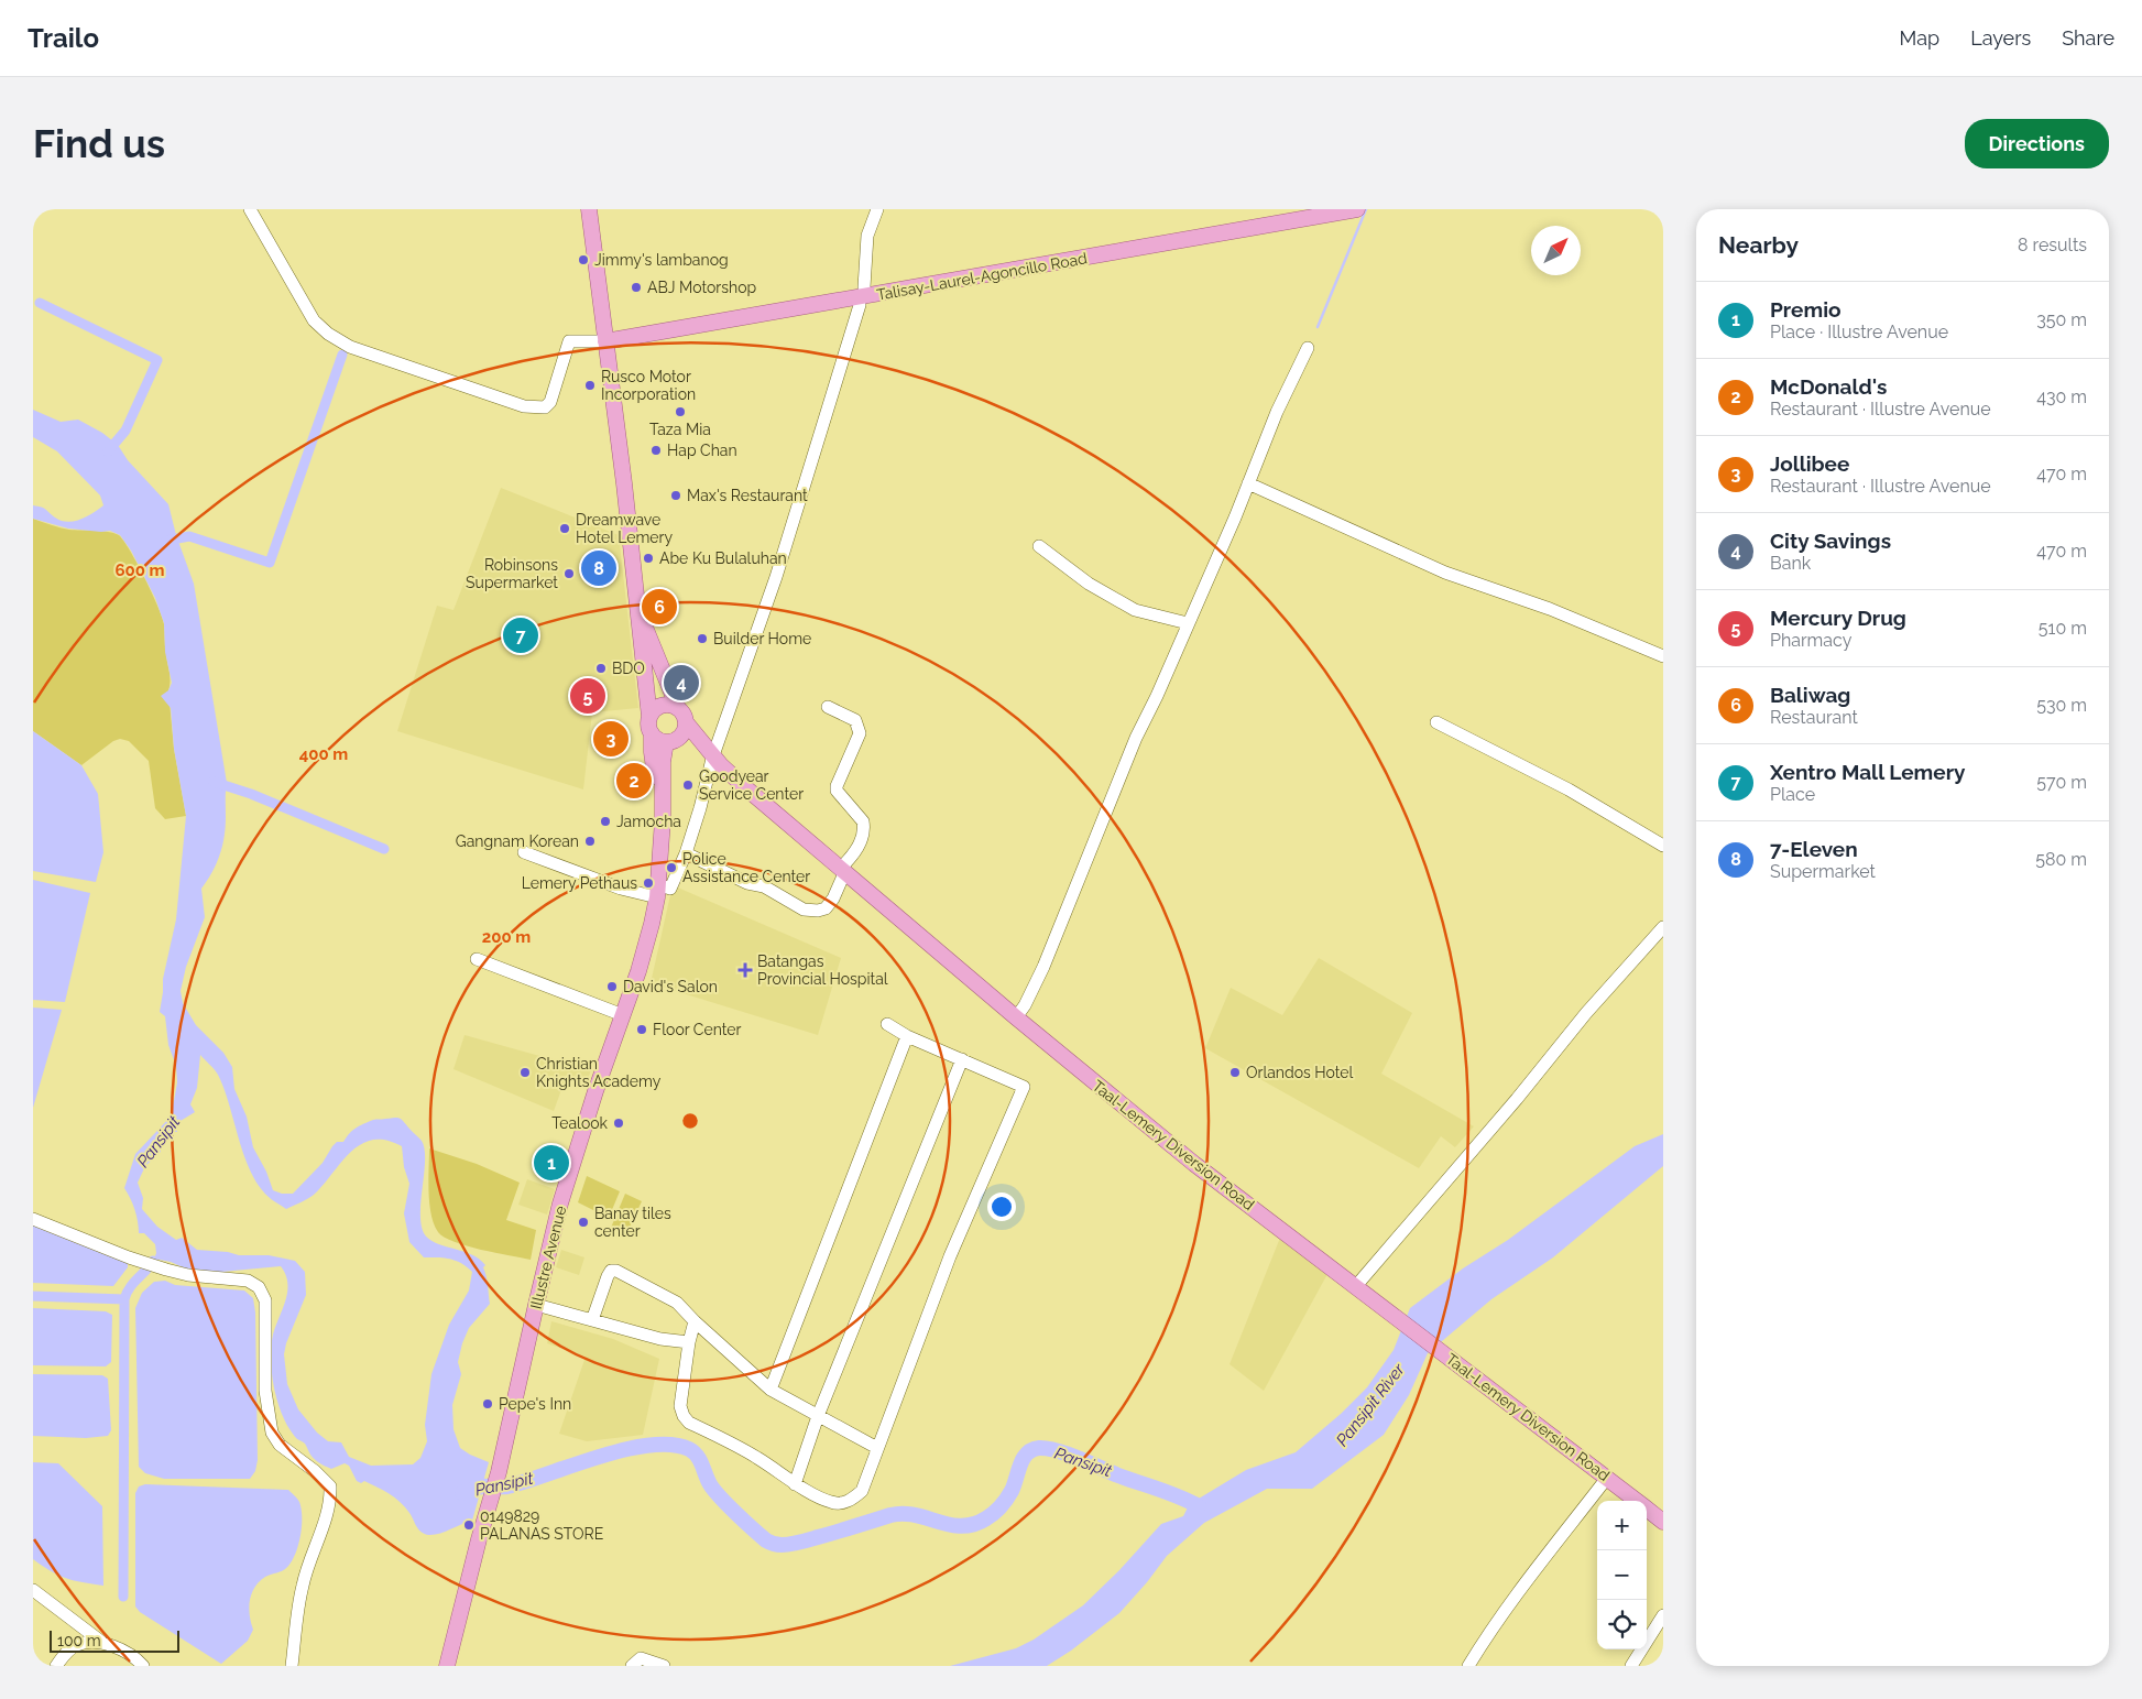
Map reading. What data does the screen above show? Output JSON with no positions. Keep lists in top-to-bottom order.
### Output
{
  "streets": {
    "main road": ["Talisay-Laurel-Agoncillo Road", "Taal-Lemery Diversion Road", "Illustre Avenue"]
  },
  "crossings": [
    ["Taal-Lemery Diversion Road", "Illustre Avenue"]
  ],
  "water": ["Pansipit", "Pansipit River"],
  "places": {
    "other": [
      "Jimmy's lambanog",
      "ABJ Motorshop",
      "Rusco Motor Incorporation",
      "Taza Mia",
      "Hap Chan",
      "Max's Restaurant",
      "Dreamwave Hotel Lemery",
      "Abe Ku Bulaluhan",
      "Robinsons Supermarket",
      "Builder Home",
      "BDO",
      "Goodyear Service Center",
      "Jamocha",
      "Gangnam Korean",
      "Police Assistance Center",
      "Lemery Pethaus",
      "David's Salon",
      "Floor Center",
      "Christian Knights Academy",
      "Orlandos Hotel",
      "Tealook",
      "Banay tiles center",
      "Pepe's Inn",
      "0149829 PALANAS STORE"
    ],
    "health": ["Batangas Provincial Hospital"]
  },
  "scale_bar": "100 m",
  "north": "top right",
  "page": {
    "header": "Trailo",
    "nav": ["Map", "Layers", "Share"],
    "buttons": "Directions",
    "title": "Find us",
    "heading": ["Nearby", "8 results"],
    "list": [
      {
        "mark": "1",
        "name": "Premio",
        "note": "Place · Illustre Avenue",
        "value": "350 m"
      },
      {
        "mark": "2",
        "name": "McDonald's",
        "note": "Restaurant · Illustre Avenue",
        "value": "430 m"
      },
      {
        "mark": "3",
        "name": "Jollibee",
        "note": "Restaurant · Illustre Avenue",
        "value": "470 m"
      },
      {
        "mark": "4",
        "name": "City Savings",
        "note": "Bank",
        "value": "470 m"
      },
      {
        "mark": "5",
        "name": "Mercury Drug",
        "note": "Pharmacy",
        "value": "510 m"
      },
      {
        "mark": "6",
        "name": "Baliwag",
        "note": "Restaurant",
        "value": "530 m"
      },
      {
        "mark": "7",
        "name": "Xentro Mall Lemery",
        "note": "Place",
        "value": "570 m"
      },
      {
        "mark": "8",
        "name": "7-Eleven",
        "note": "Supermarket",
        "value": "580 m"
      }
    ],
    "pins": [
      "8",
      "6",
      "7",
      "4",
      "5",
      "3",
      "2",
      "1"
    ],
    "map_buttons": ["+", "−"],
    "scale": "100 m"
  },
  "rings": ["600 m", "400 m", "200 m"]
}
